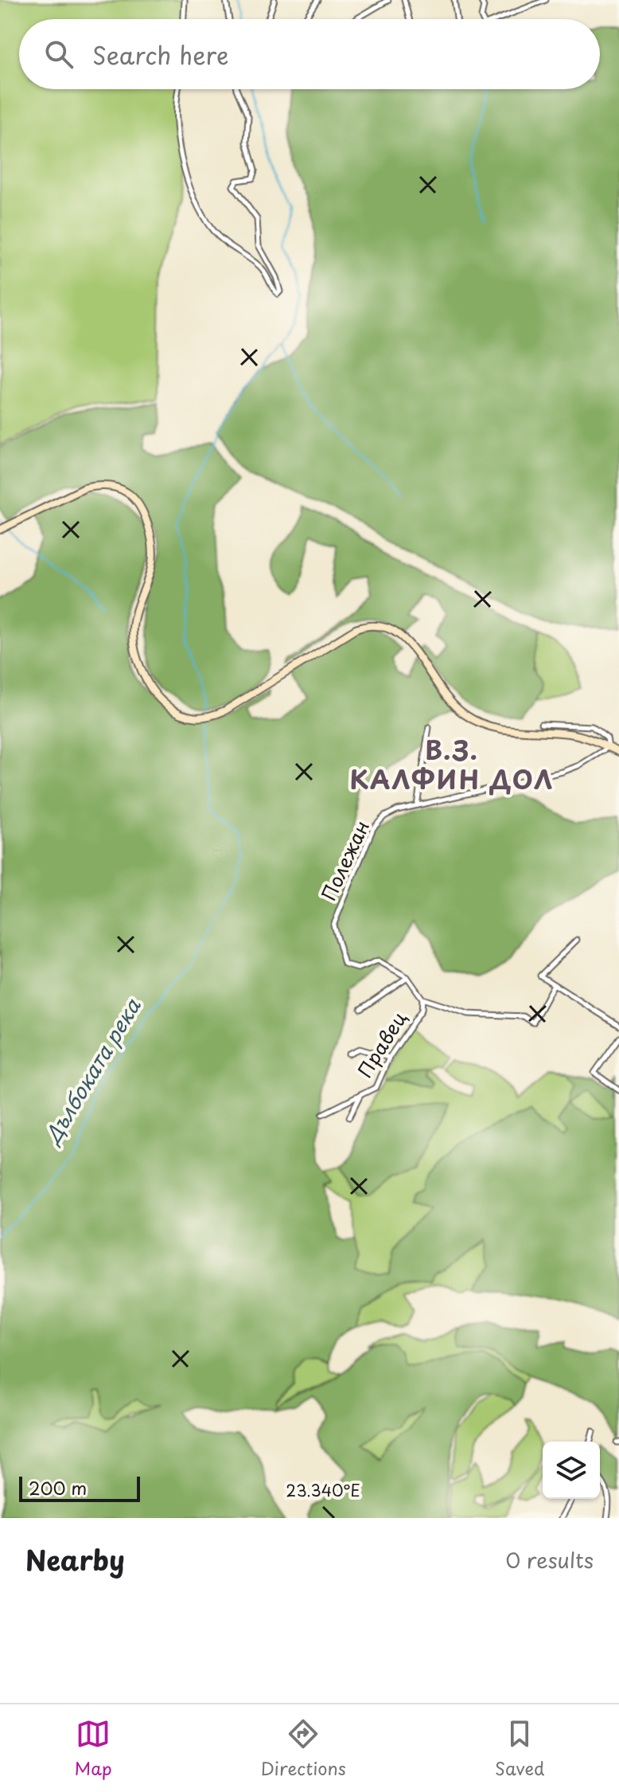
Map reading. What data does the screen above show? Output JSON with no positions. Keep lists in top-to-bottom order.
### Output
{
  "streets": {
    "street": ["Полежан", "Правец"]
  },
  "districts": ["В.З. КАЛФИН ДОЛ"],
  "water": ["Дълбоката река"],
  "scale_bar": "200 m",
  "page": {
    "search": "Search here",
    "scale": "200 m",
    "heading": ["Nearby", "0 results"],
    "nav": ["Map", "Directions", "Saved"]
  },
  "coordinates": ["23.340°E"]
}
